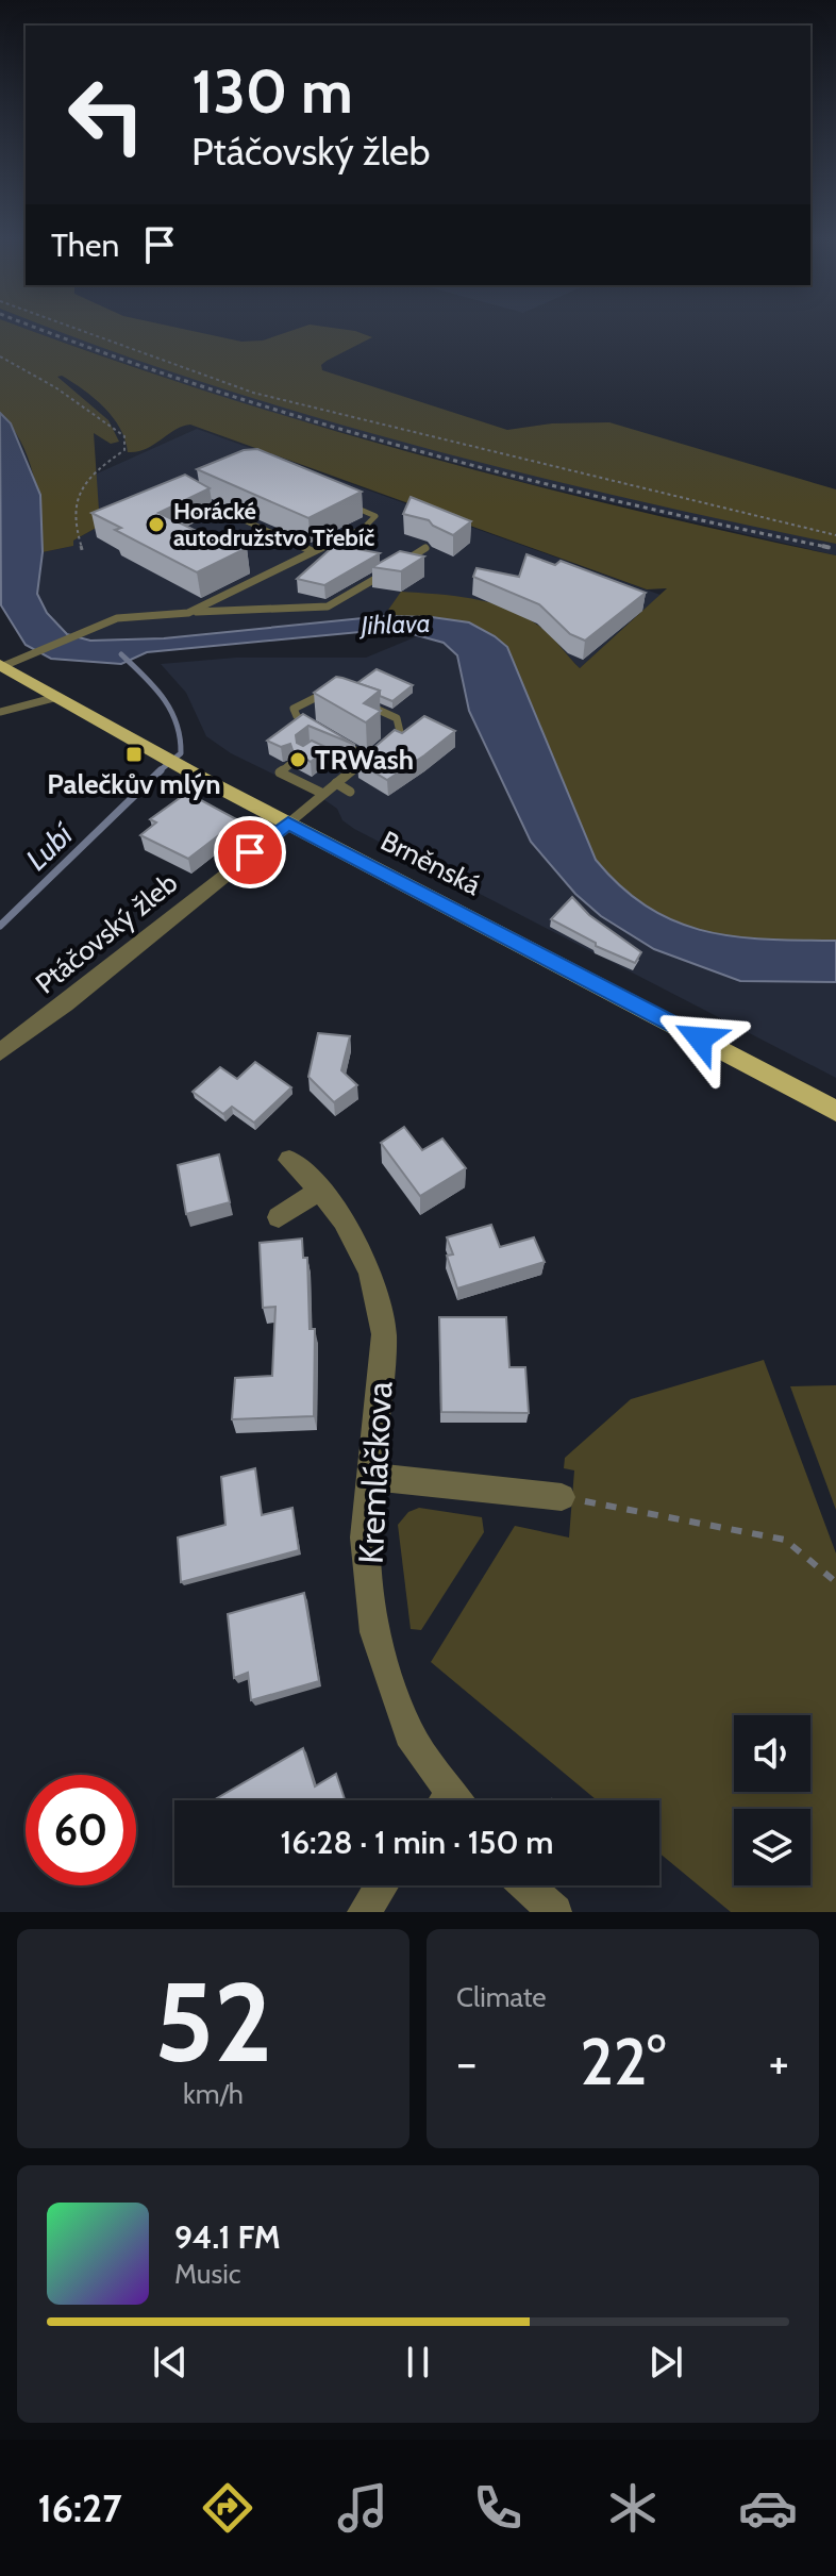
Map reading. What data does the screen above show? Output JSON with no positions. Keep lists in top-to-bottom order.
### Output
{
  "streets": {
    "main road": ["Brněnská"],
    "street": ["Ptáčovský žleb", "Kremláčkova"]
  },
  "crossings": [
    ["Brněnská", "Ptáčovský žleb"]
  ],
  "water": ["Jihlava", "Lubí"],
  "places": {
    "other": ["Horácké autodružstvo Třebíč", "TRWash"],
    "transit": ["Palečkův mlýn"]
  },
  "page": {
    "turn": ["130 m", "Ptáčovský žleb"],
    "then": "Then",
    "limit": "60",
    "trip": "16:28 · 1 min · 150 m",
    "tile": [
      ["52", "km/h"],
      "Climate"
    ],
    "heat": ["−", "22°", "+"],
    "song": ["94.1 FM", "Music"],
    "tabs": "16:27"
  }
}
